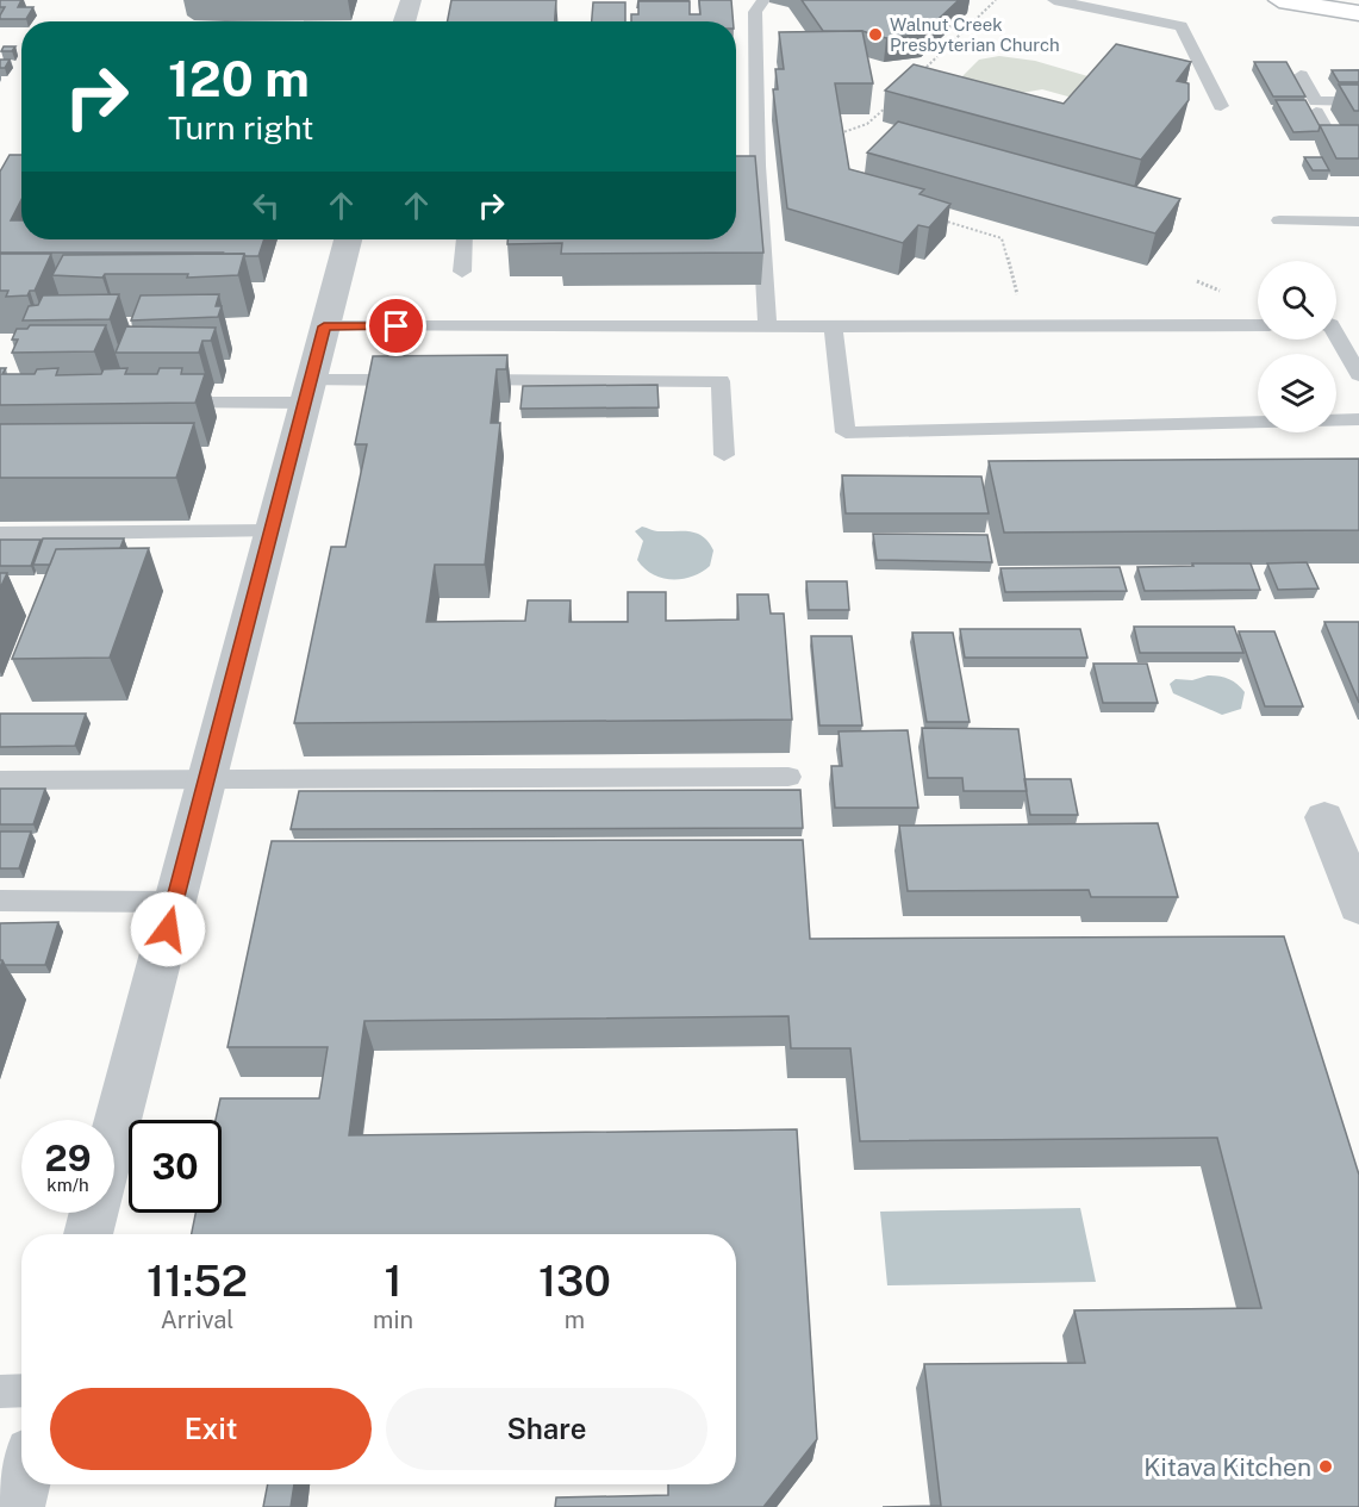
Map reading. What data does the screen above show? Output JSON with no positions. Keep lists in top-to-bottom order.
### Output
{
  "places": ["Walnut Creek Presbyterian Church", "Kitava Kitchen"],
  "page": {
    "turn": ["120 m", "Turn right"],
    "speed": "29 km/h",
    "limit": "30",
    "eta": [
      "11:52",
      "Arrival",
      "1",
      "min",
      "130",
      "m"
    ],
    "buttons": ["Exit", "Share"]
  }
}
